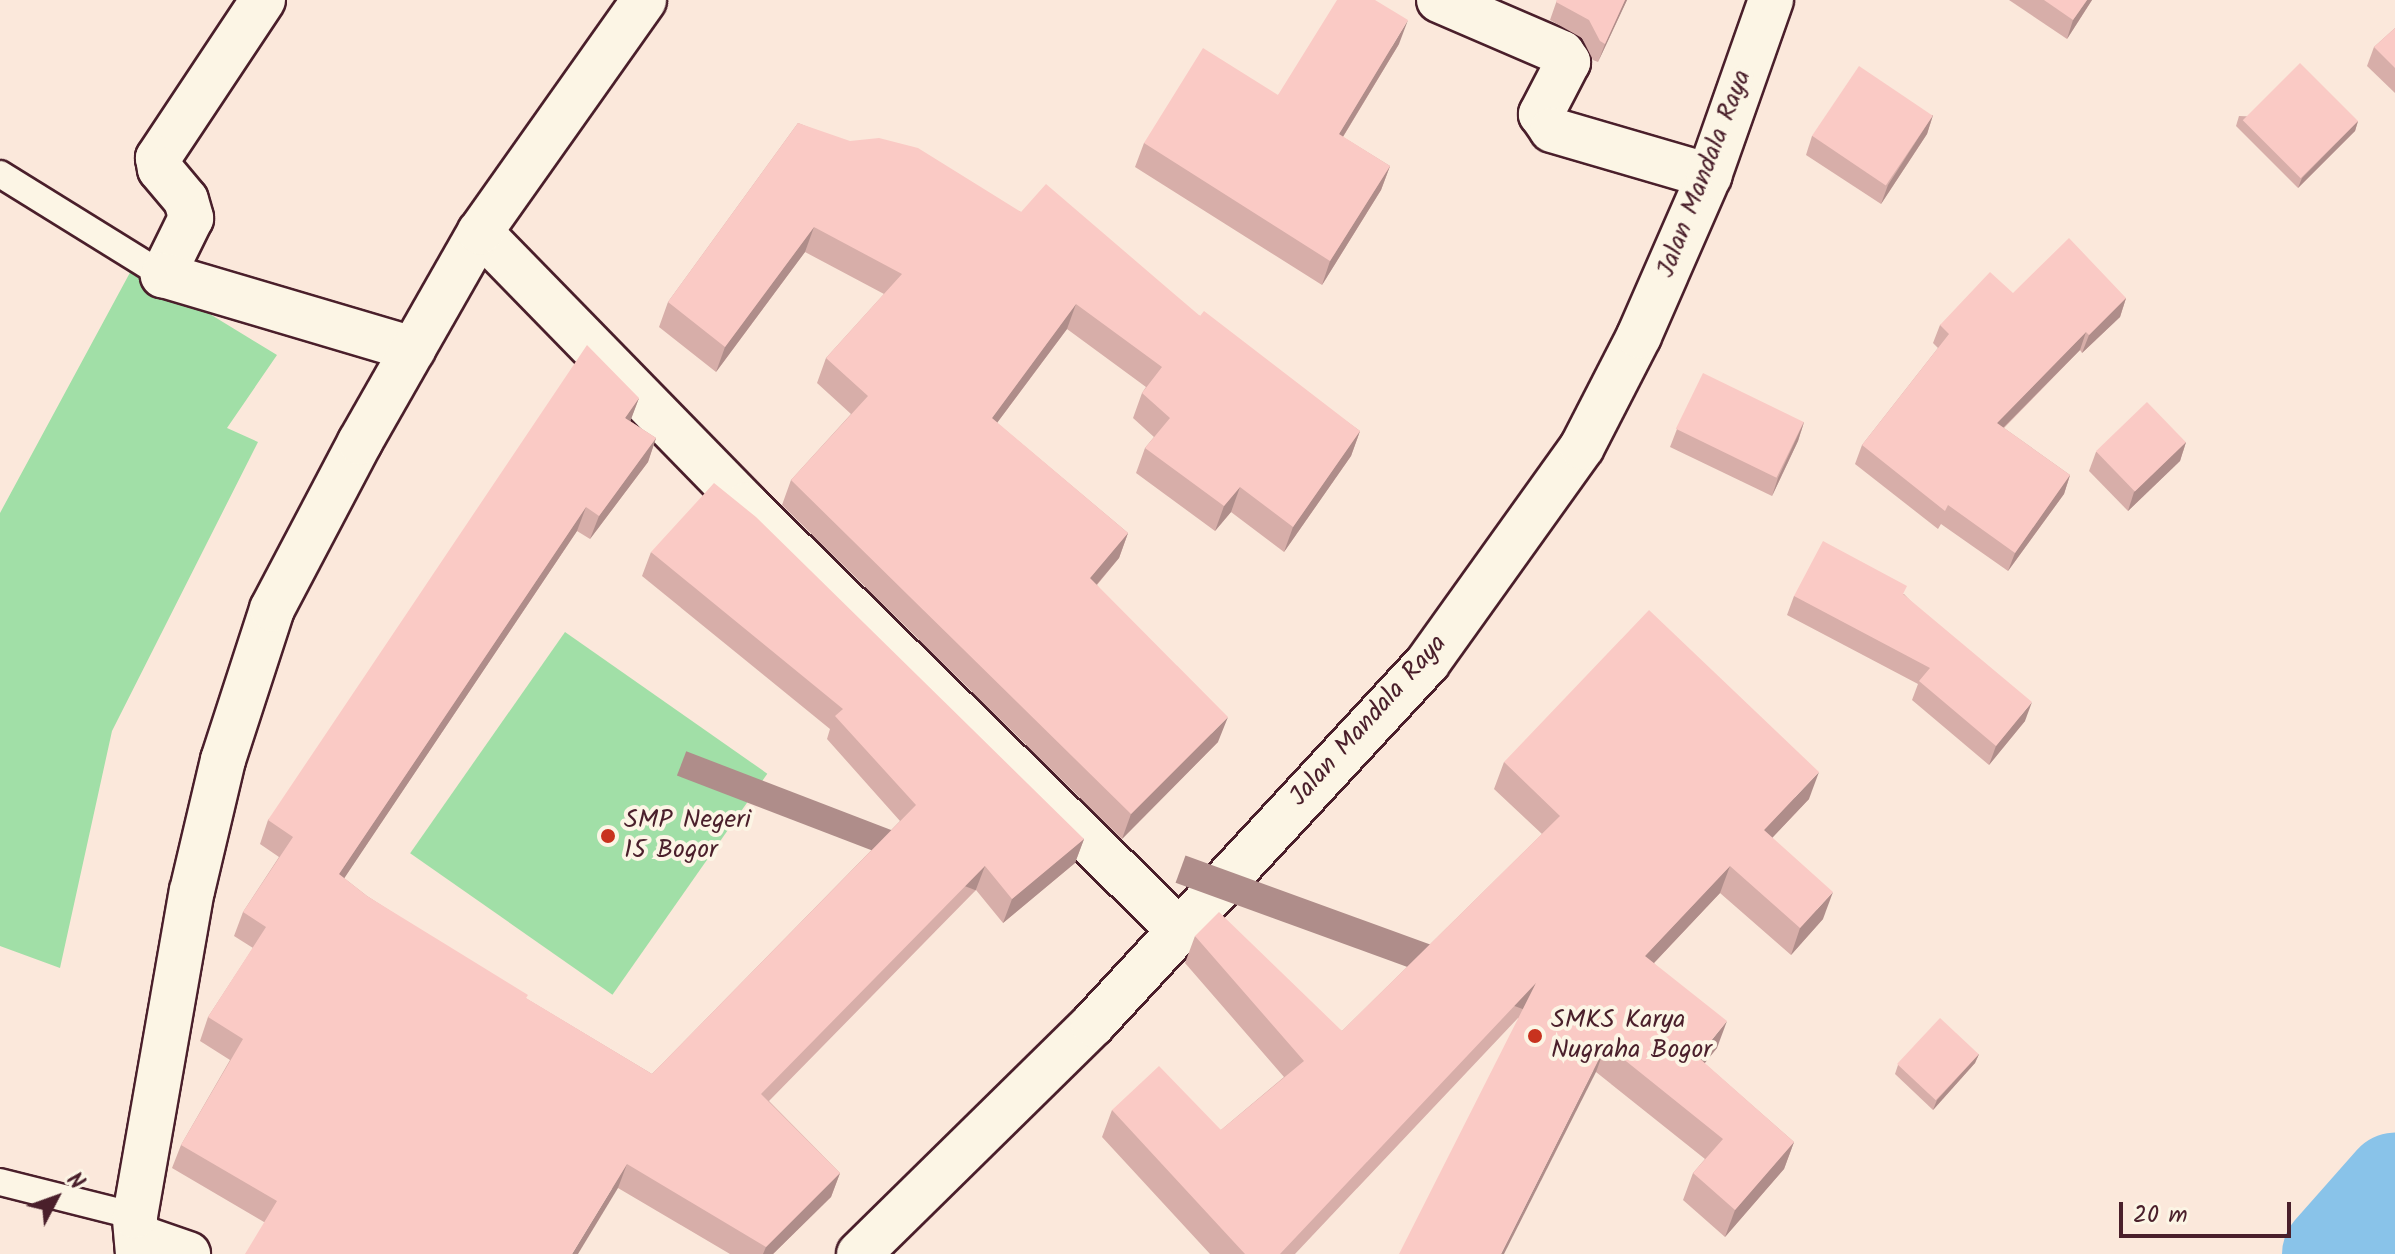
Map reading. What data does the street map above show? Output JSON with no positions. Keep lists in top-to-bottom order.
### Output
{
  "streets": {
    "street": ["Jalan Mandala Raya"]
  },
  "places": ["SMP Negeri 15 Bogor", "SMKS Karya Nugraha Bogor"],
  "scale_bar": "20 m",
  "north": "top right"
}
